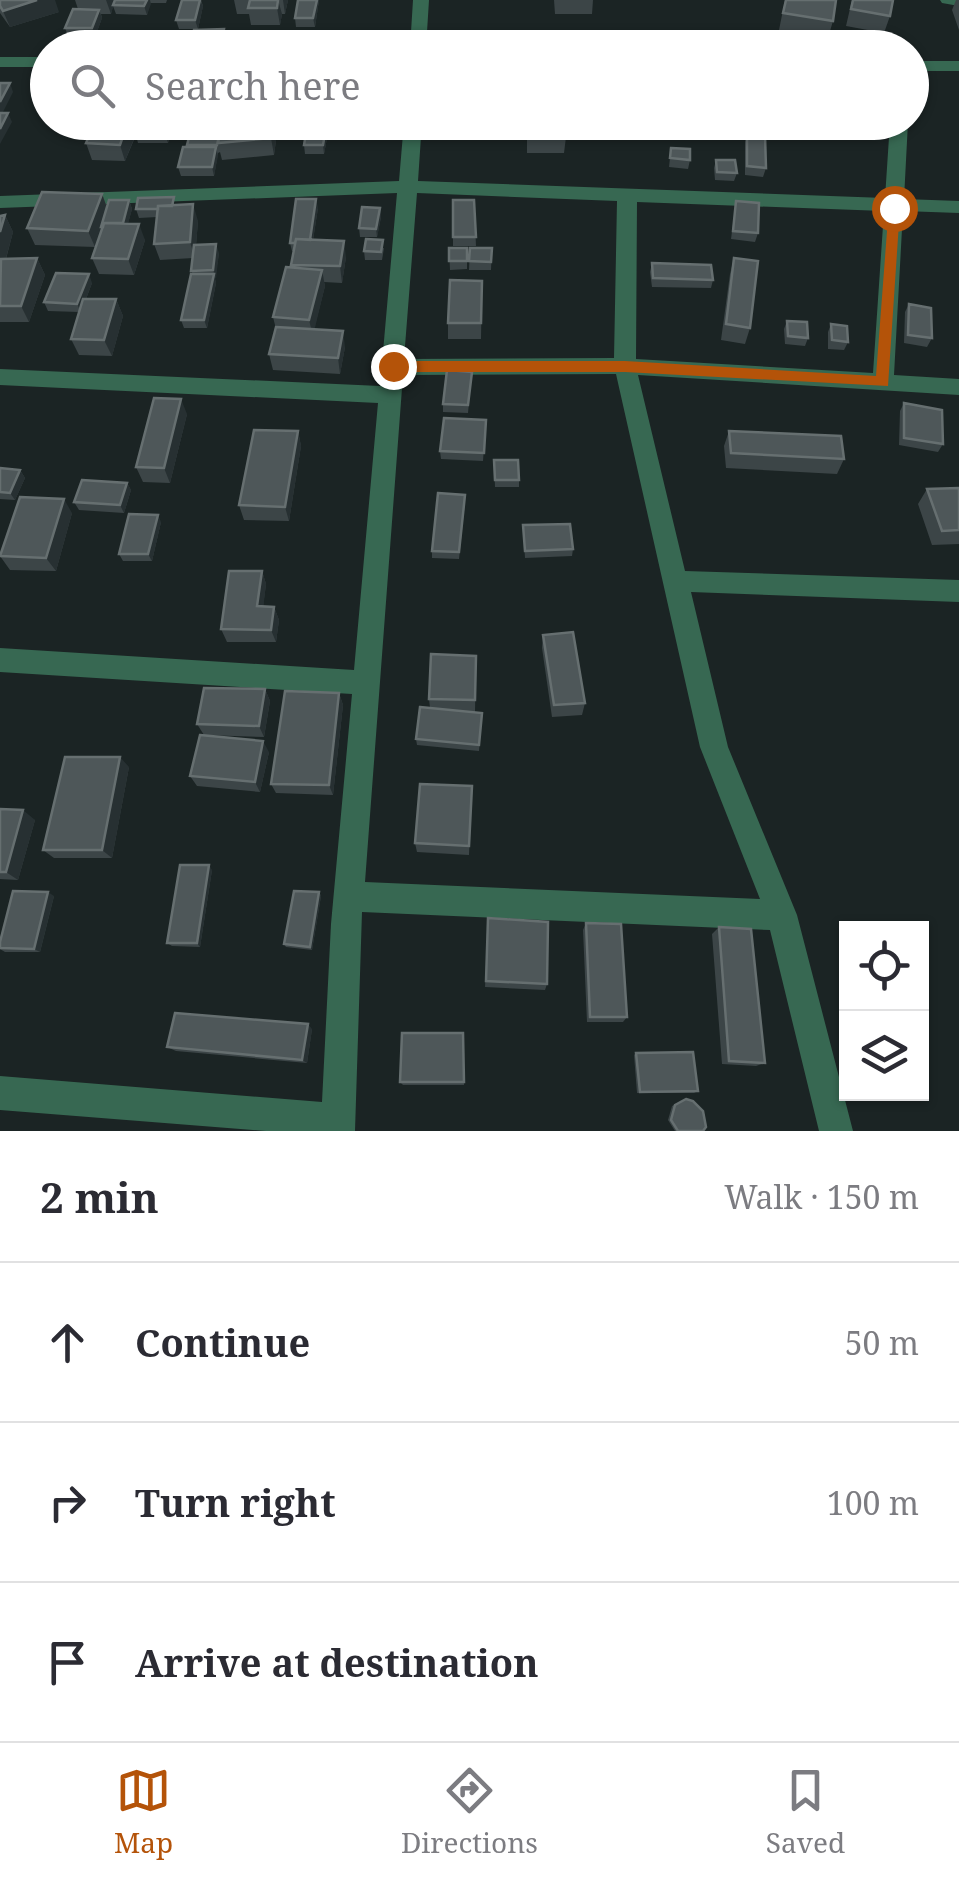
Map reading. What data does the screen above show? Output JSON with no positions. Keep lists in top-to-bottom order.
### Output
{
  "page": {
    "search": "Search here",
    "heading": ["2 min", "Walk · 150 m"],
    "list": [
      ["Continue", "50 m"],
      ["Turn right", "100 m"],
      "Arrive at destination"
    ],
    "nav": ["Map", "Directions", "Saved"]
  }
}
